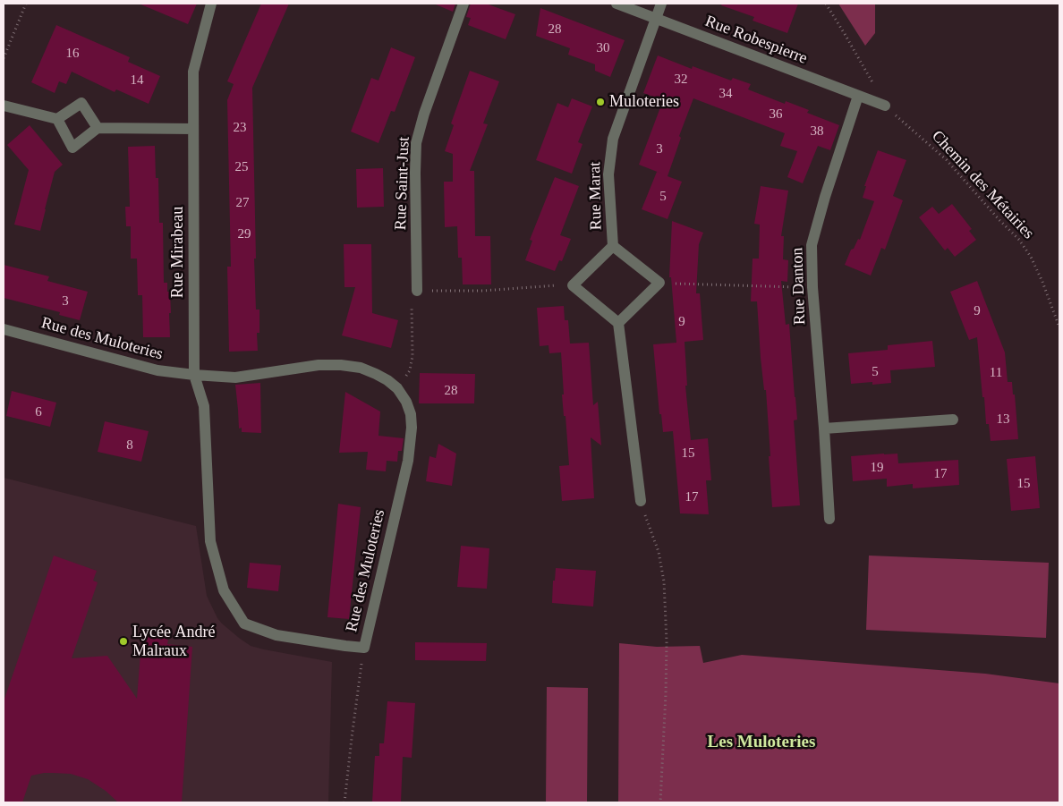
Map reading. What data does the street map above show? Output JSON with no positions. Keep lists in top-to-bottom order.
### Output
{
  "streets": {
    "street": [
      "Rue Robespierre",
      "Rue Saint-Just",
      "Rue Marat",
      "Rue Mirabeau",
      "Rue Danton",
      "Rue des Muloteries"
    ],
    "path": ["Chemin des Métairies"]
  },
  "crossings": [
    ["Rue Robespierre", "Chemin des Métairies"],
    ["Rue Robespierre", "Rue Marat"],
    ["Rue Robespierre", "Rue Danton"],
    ["Rue Mirabeau", "Rue des Muloteries"]
  ],
  "districts": ["Les Muloteries"],
  "places": ["Muloteries", "Lycée André Malraux"],
  "house_numbers": [
    "28",
    "30",
    "16",
    "32",
    "14",
    "34",
    "36",
    "23",
    "38",
    "3",
    "25",
    "5",
    "27",
    "29",
    "3",
    "9",
    "9",
    "5",
    "11",
    "28",
    "6",
    "13",
    "8",
    "15",
    "19",
    "17",
    "15",
    "17"
  ]
}
